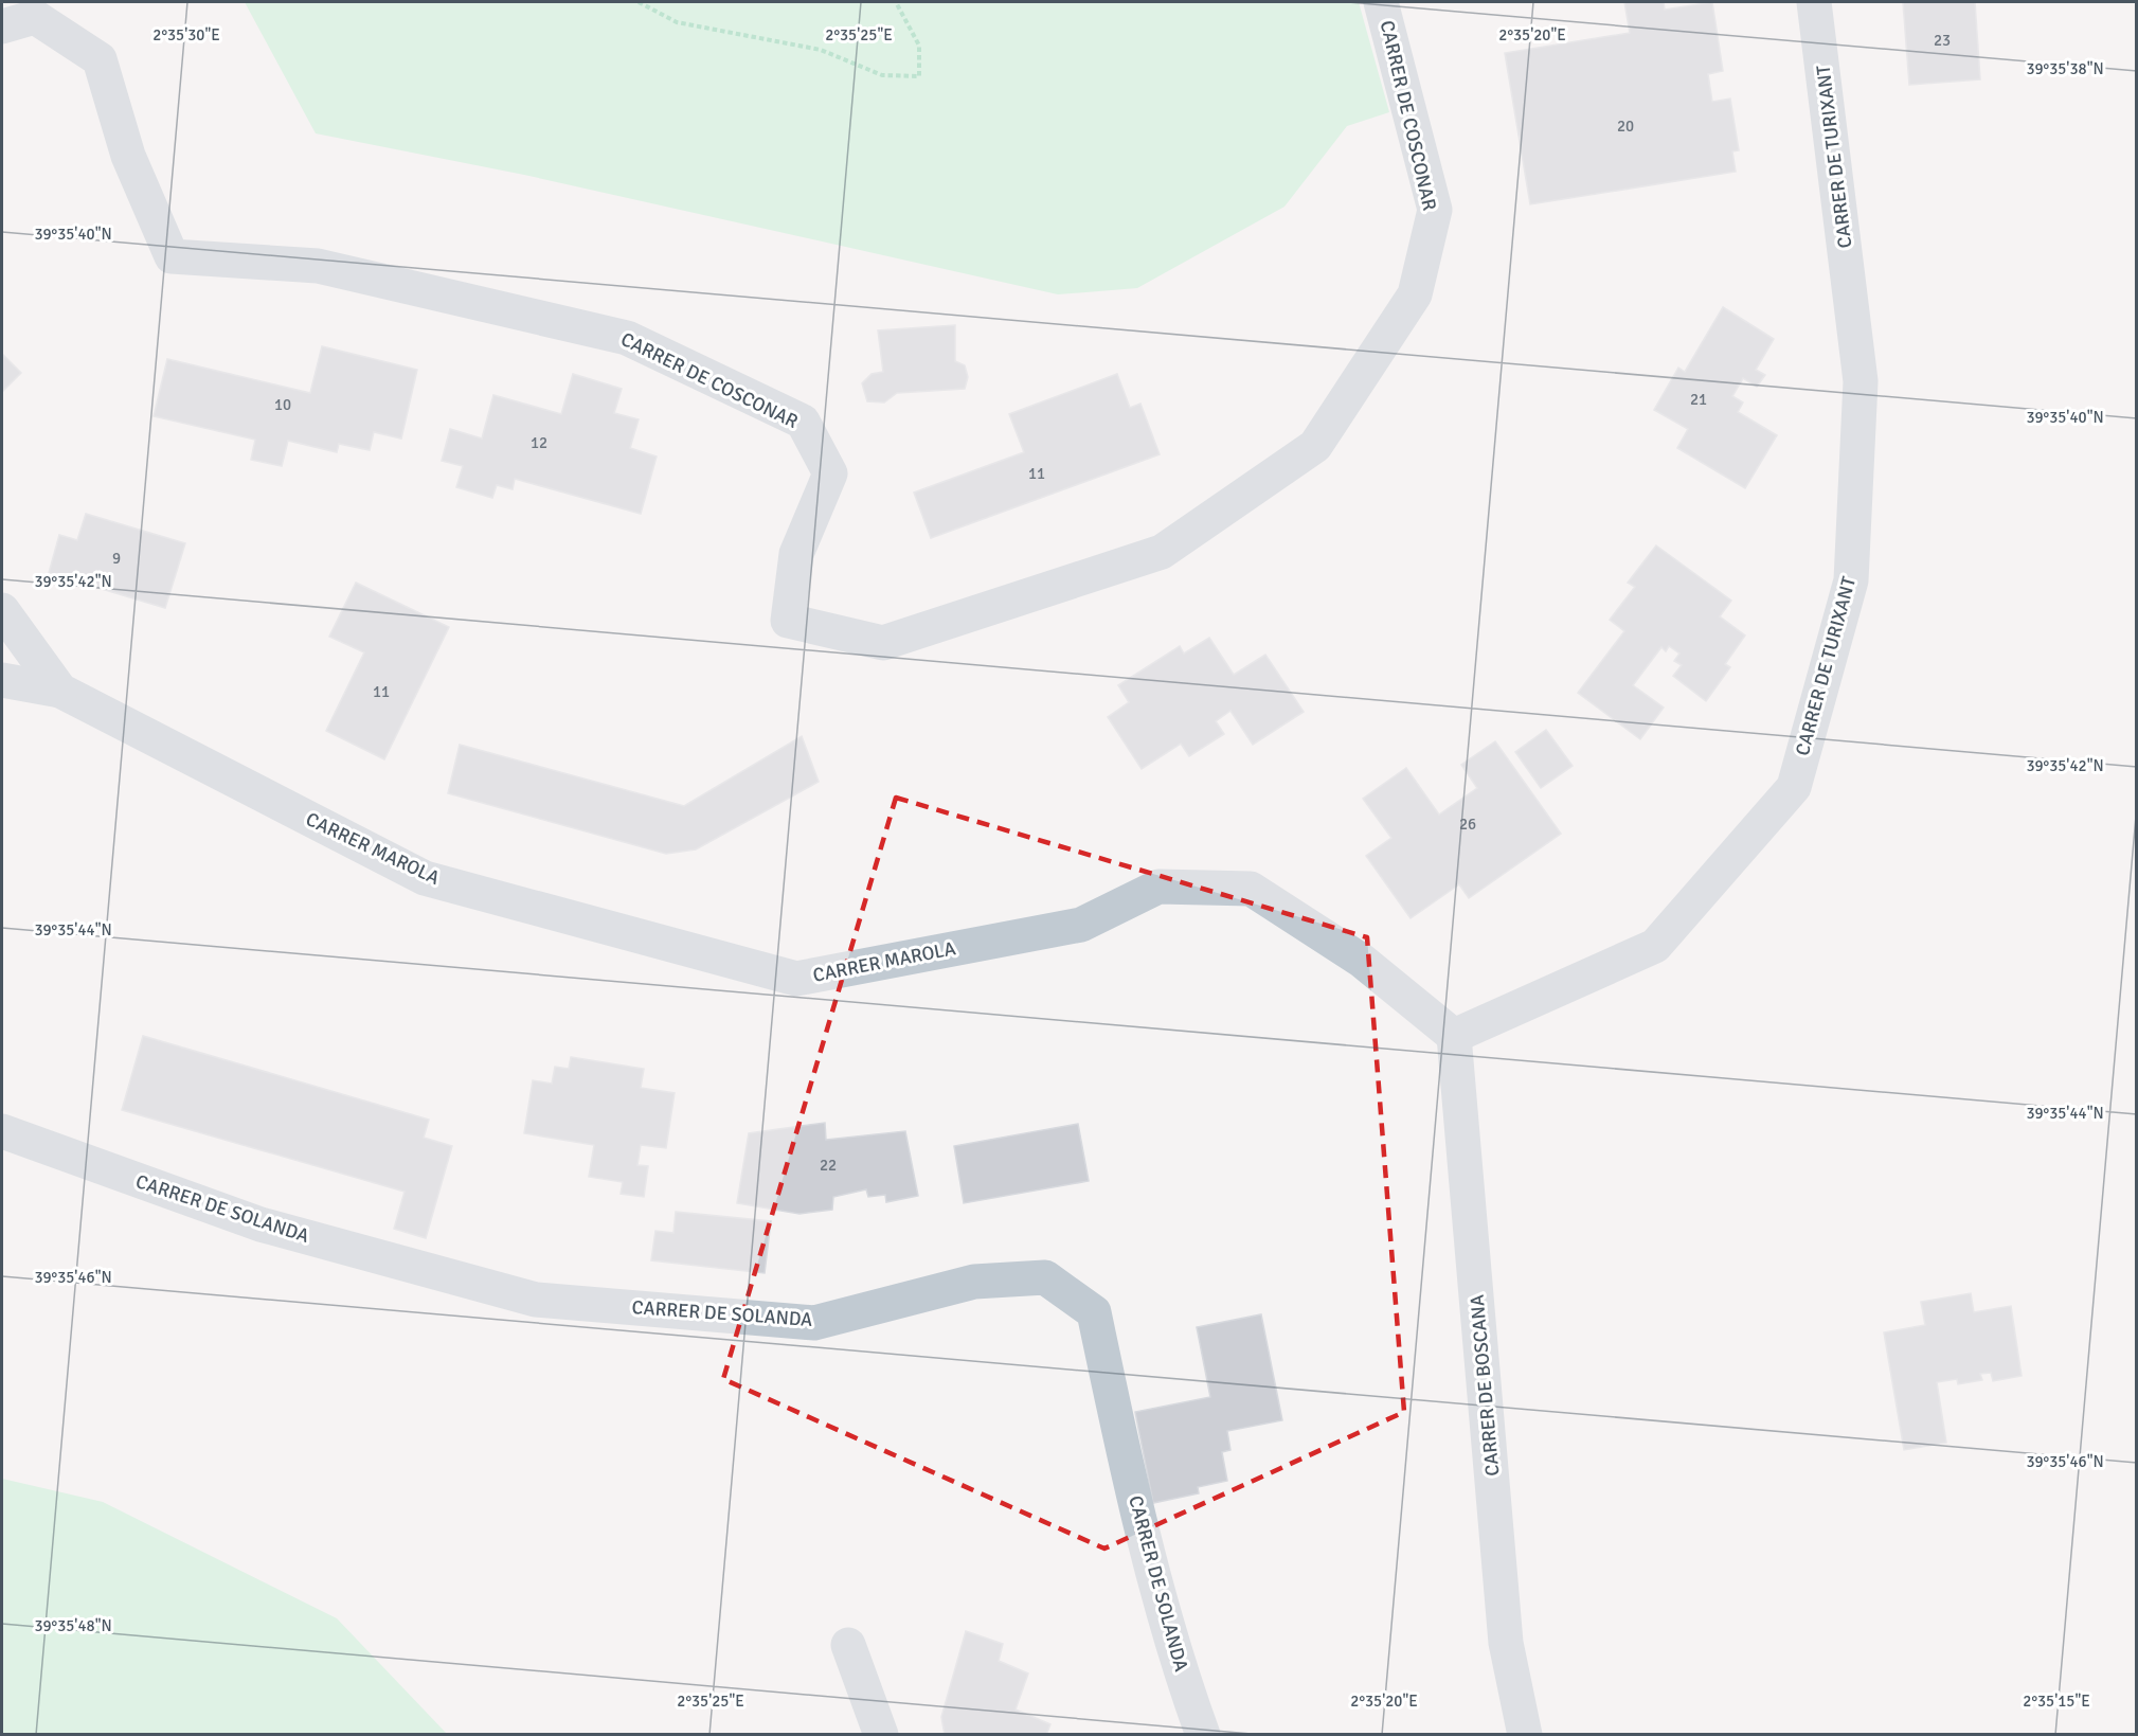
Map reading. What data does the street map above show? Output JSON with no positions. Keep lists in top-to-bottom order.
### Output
{
  "streets": {
    "street": [
      "CARRER DE COSCONAR",
      "CARRER DE TURIXANT",
      "CARRER MAROLA",
      "CARRER DE SOLANDA",
      "CARRER DE BOSCANA"
    ]
  },
  "crossings": [
    ["CARRER DE TURIXANT", "CARRER MAROLA"],
    ["CARRER DE TURIXANT", "CARRER DE BOSCANA"],
    ["CARRER MAROLA", "CARRER DE BOSCANA"]
  ],
  "house_numbers": [
    "23",
    "20",
    "21",
    "10",
    "12",
    "11",
    "9",
    "11",
    "26",
    "22"
  ],
  "coordinates": [
    "2°35'30\"E",
    "2°35'25\"E",
    "2°35'20\"E",
    "39°35'38\"N",
    "39°35'40\"N",
    "39°35'42\"N",
    "39°35'44\"N",
    "39°35'46\"N",
    "39°35'48\"N",
    "2°35'15\"E"
  ]
}
